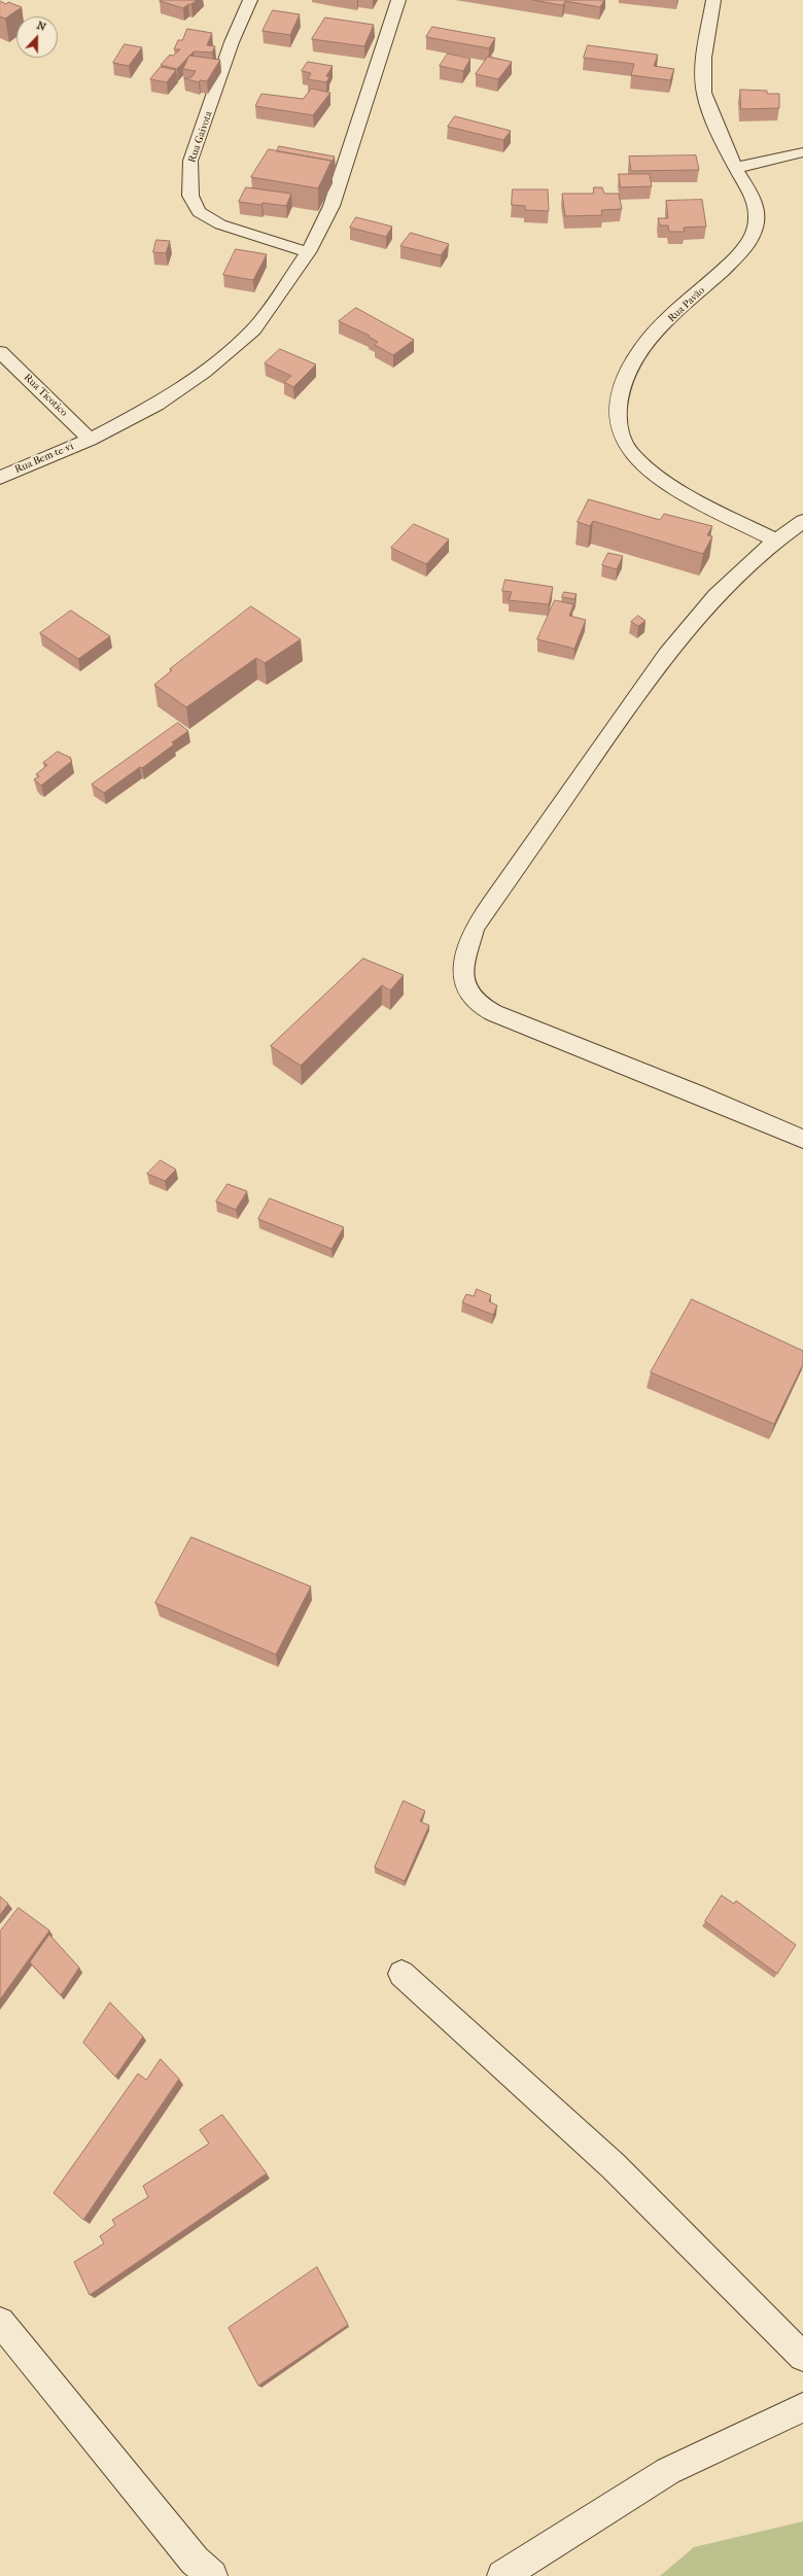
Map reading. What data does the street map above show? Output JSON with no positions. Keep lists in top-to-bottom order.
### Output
{
  "streets": {
    "street": [
      "Rua Gaivota",
      "Rua Pavão",
      "Rua Ticotico",
      "Rua Bem-te-vi"
    ]
  },
  "crossings": [
    ["Rua Gaivota", "Rua Bem-te-vi"],
    ["Rua Ticotico", "Rua Bem-te-vi"]
  ],
  "north": "top"
}
